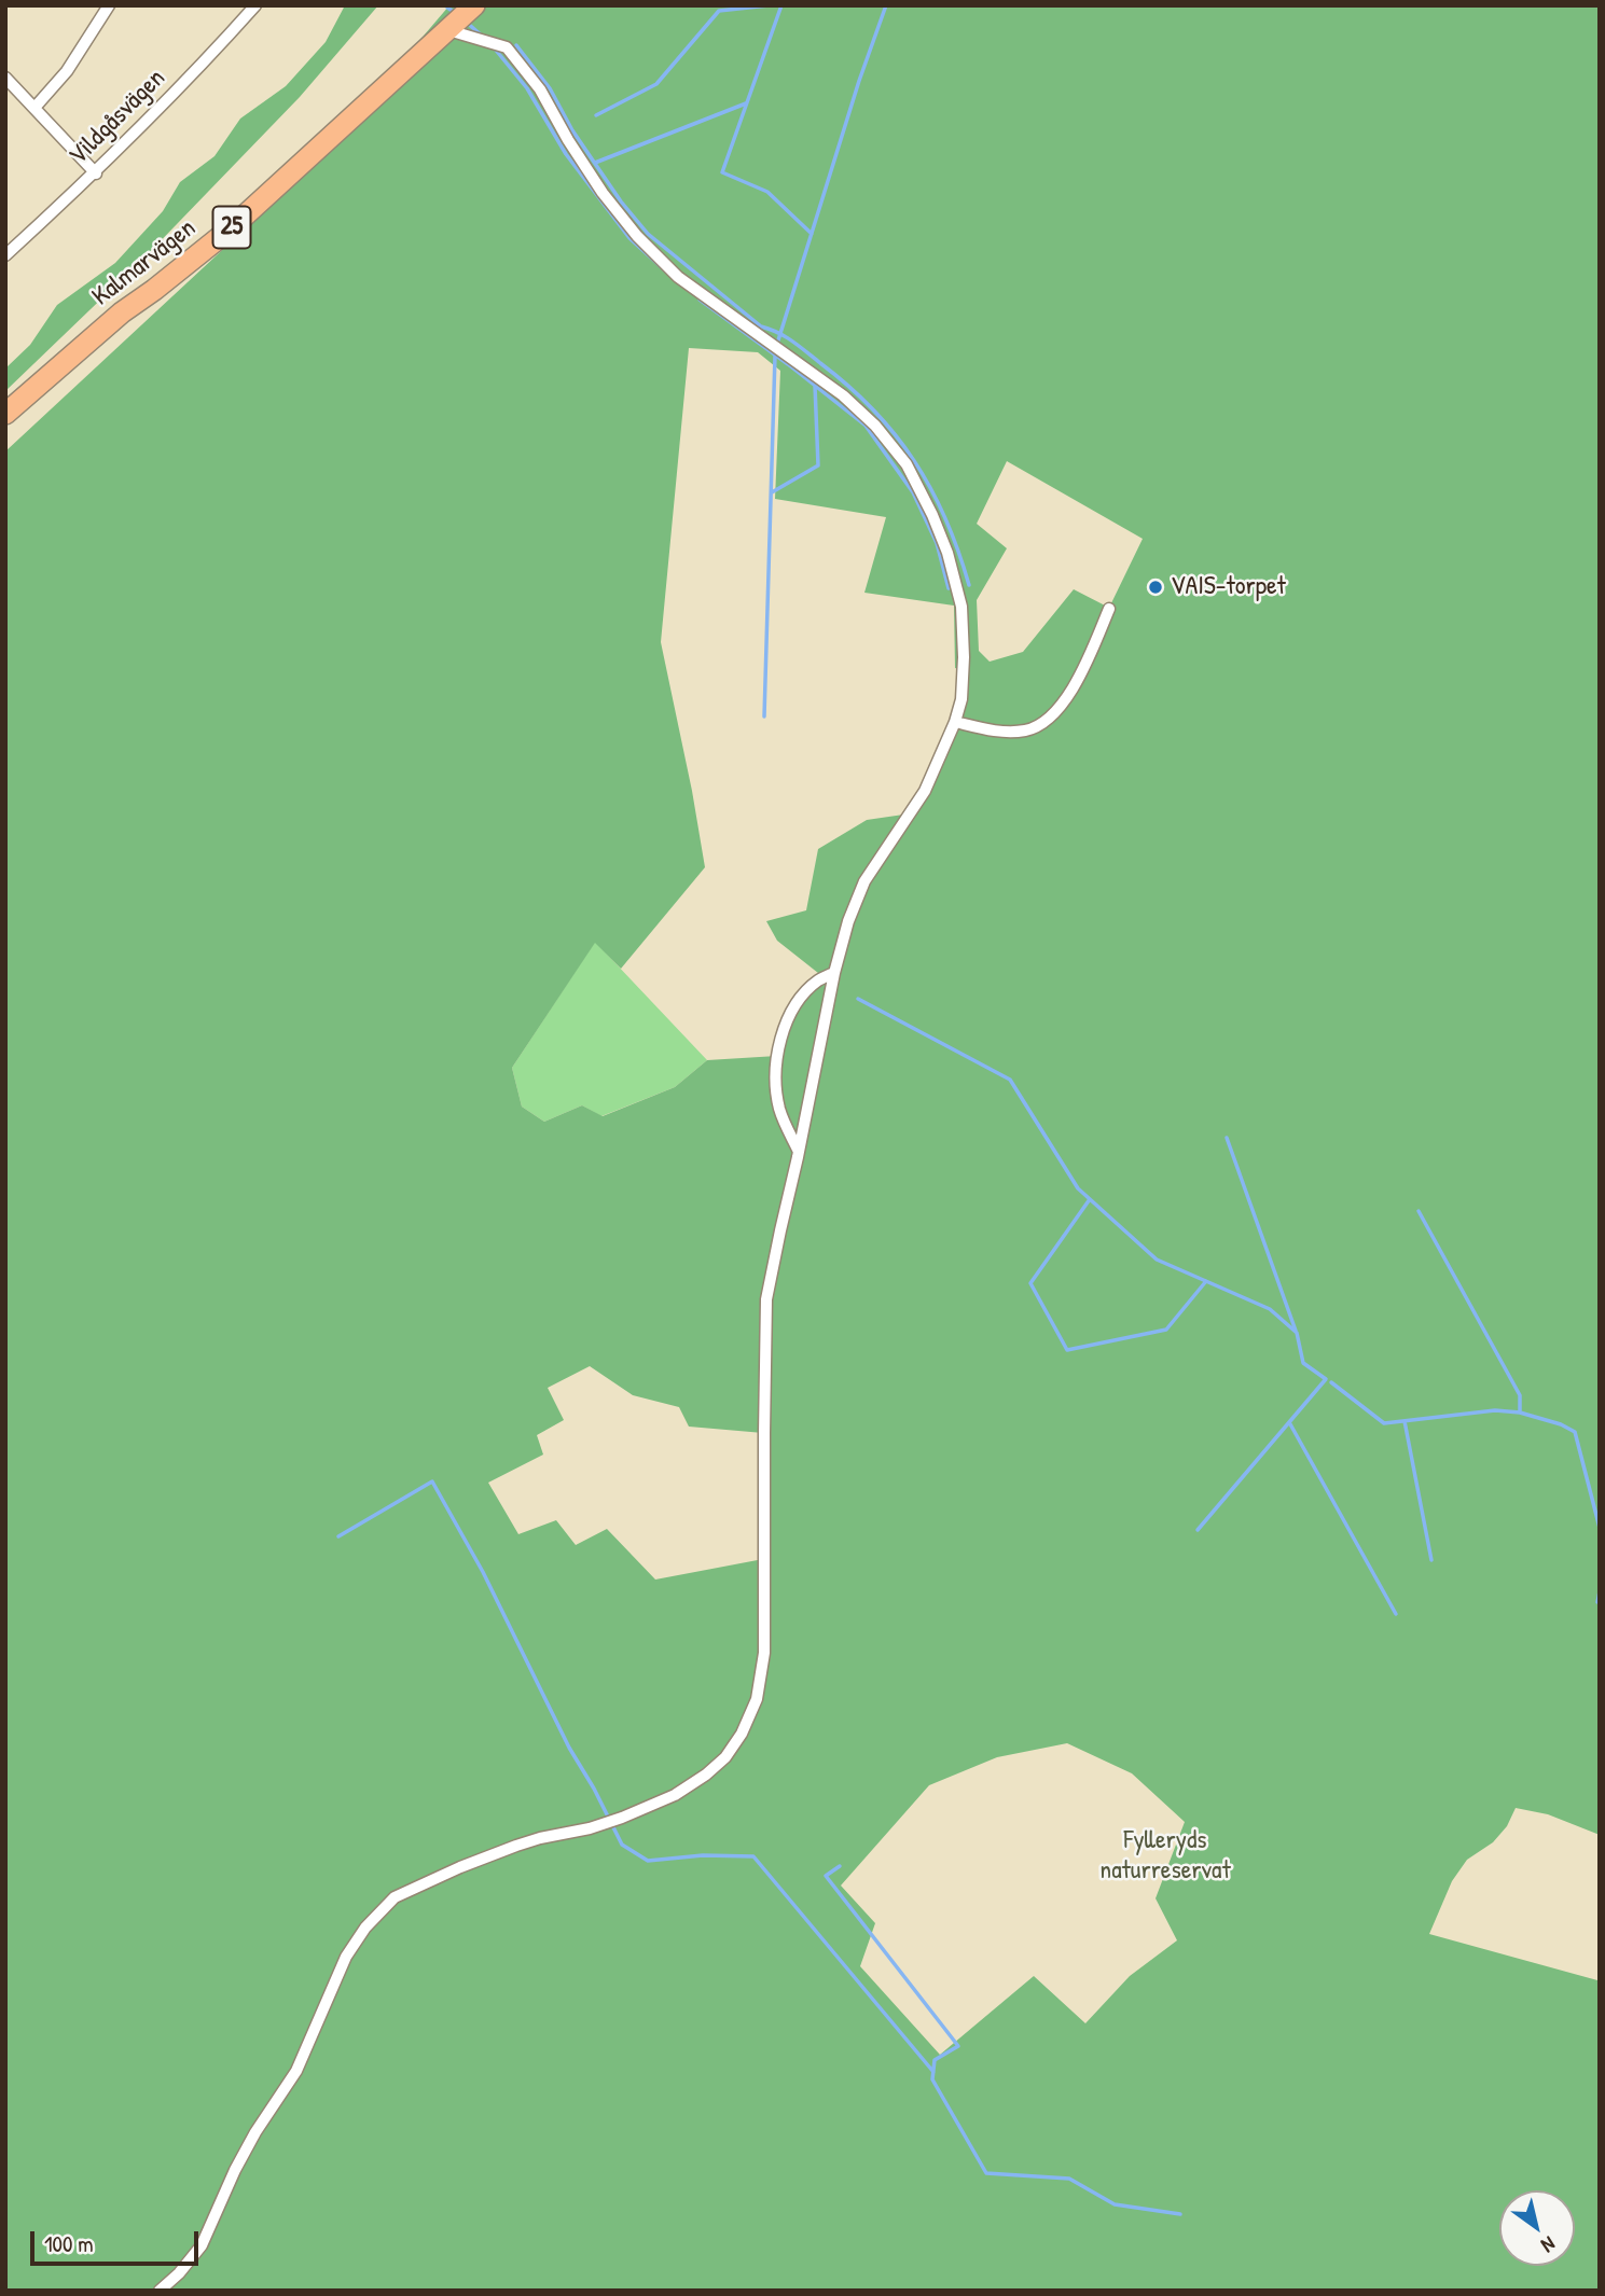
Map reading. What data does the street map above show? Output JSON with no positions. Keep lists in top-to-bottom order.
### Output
{
  "streets": {
    "highway": ["25", "Kalmarvägen"],
    "street": ["Vildgåsvägen"]
  },
  "parks": ["Fylleryds naturreservat"],
  "places": ["VAIS-torpet"],
  "scale_bar": "100 m",
  "north": "bottom right"
}
